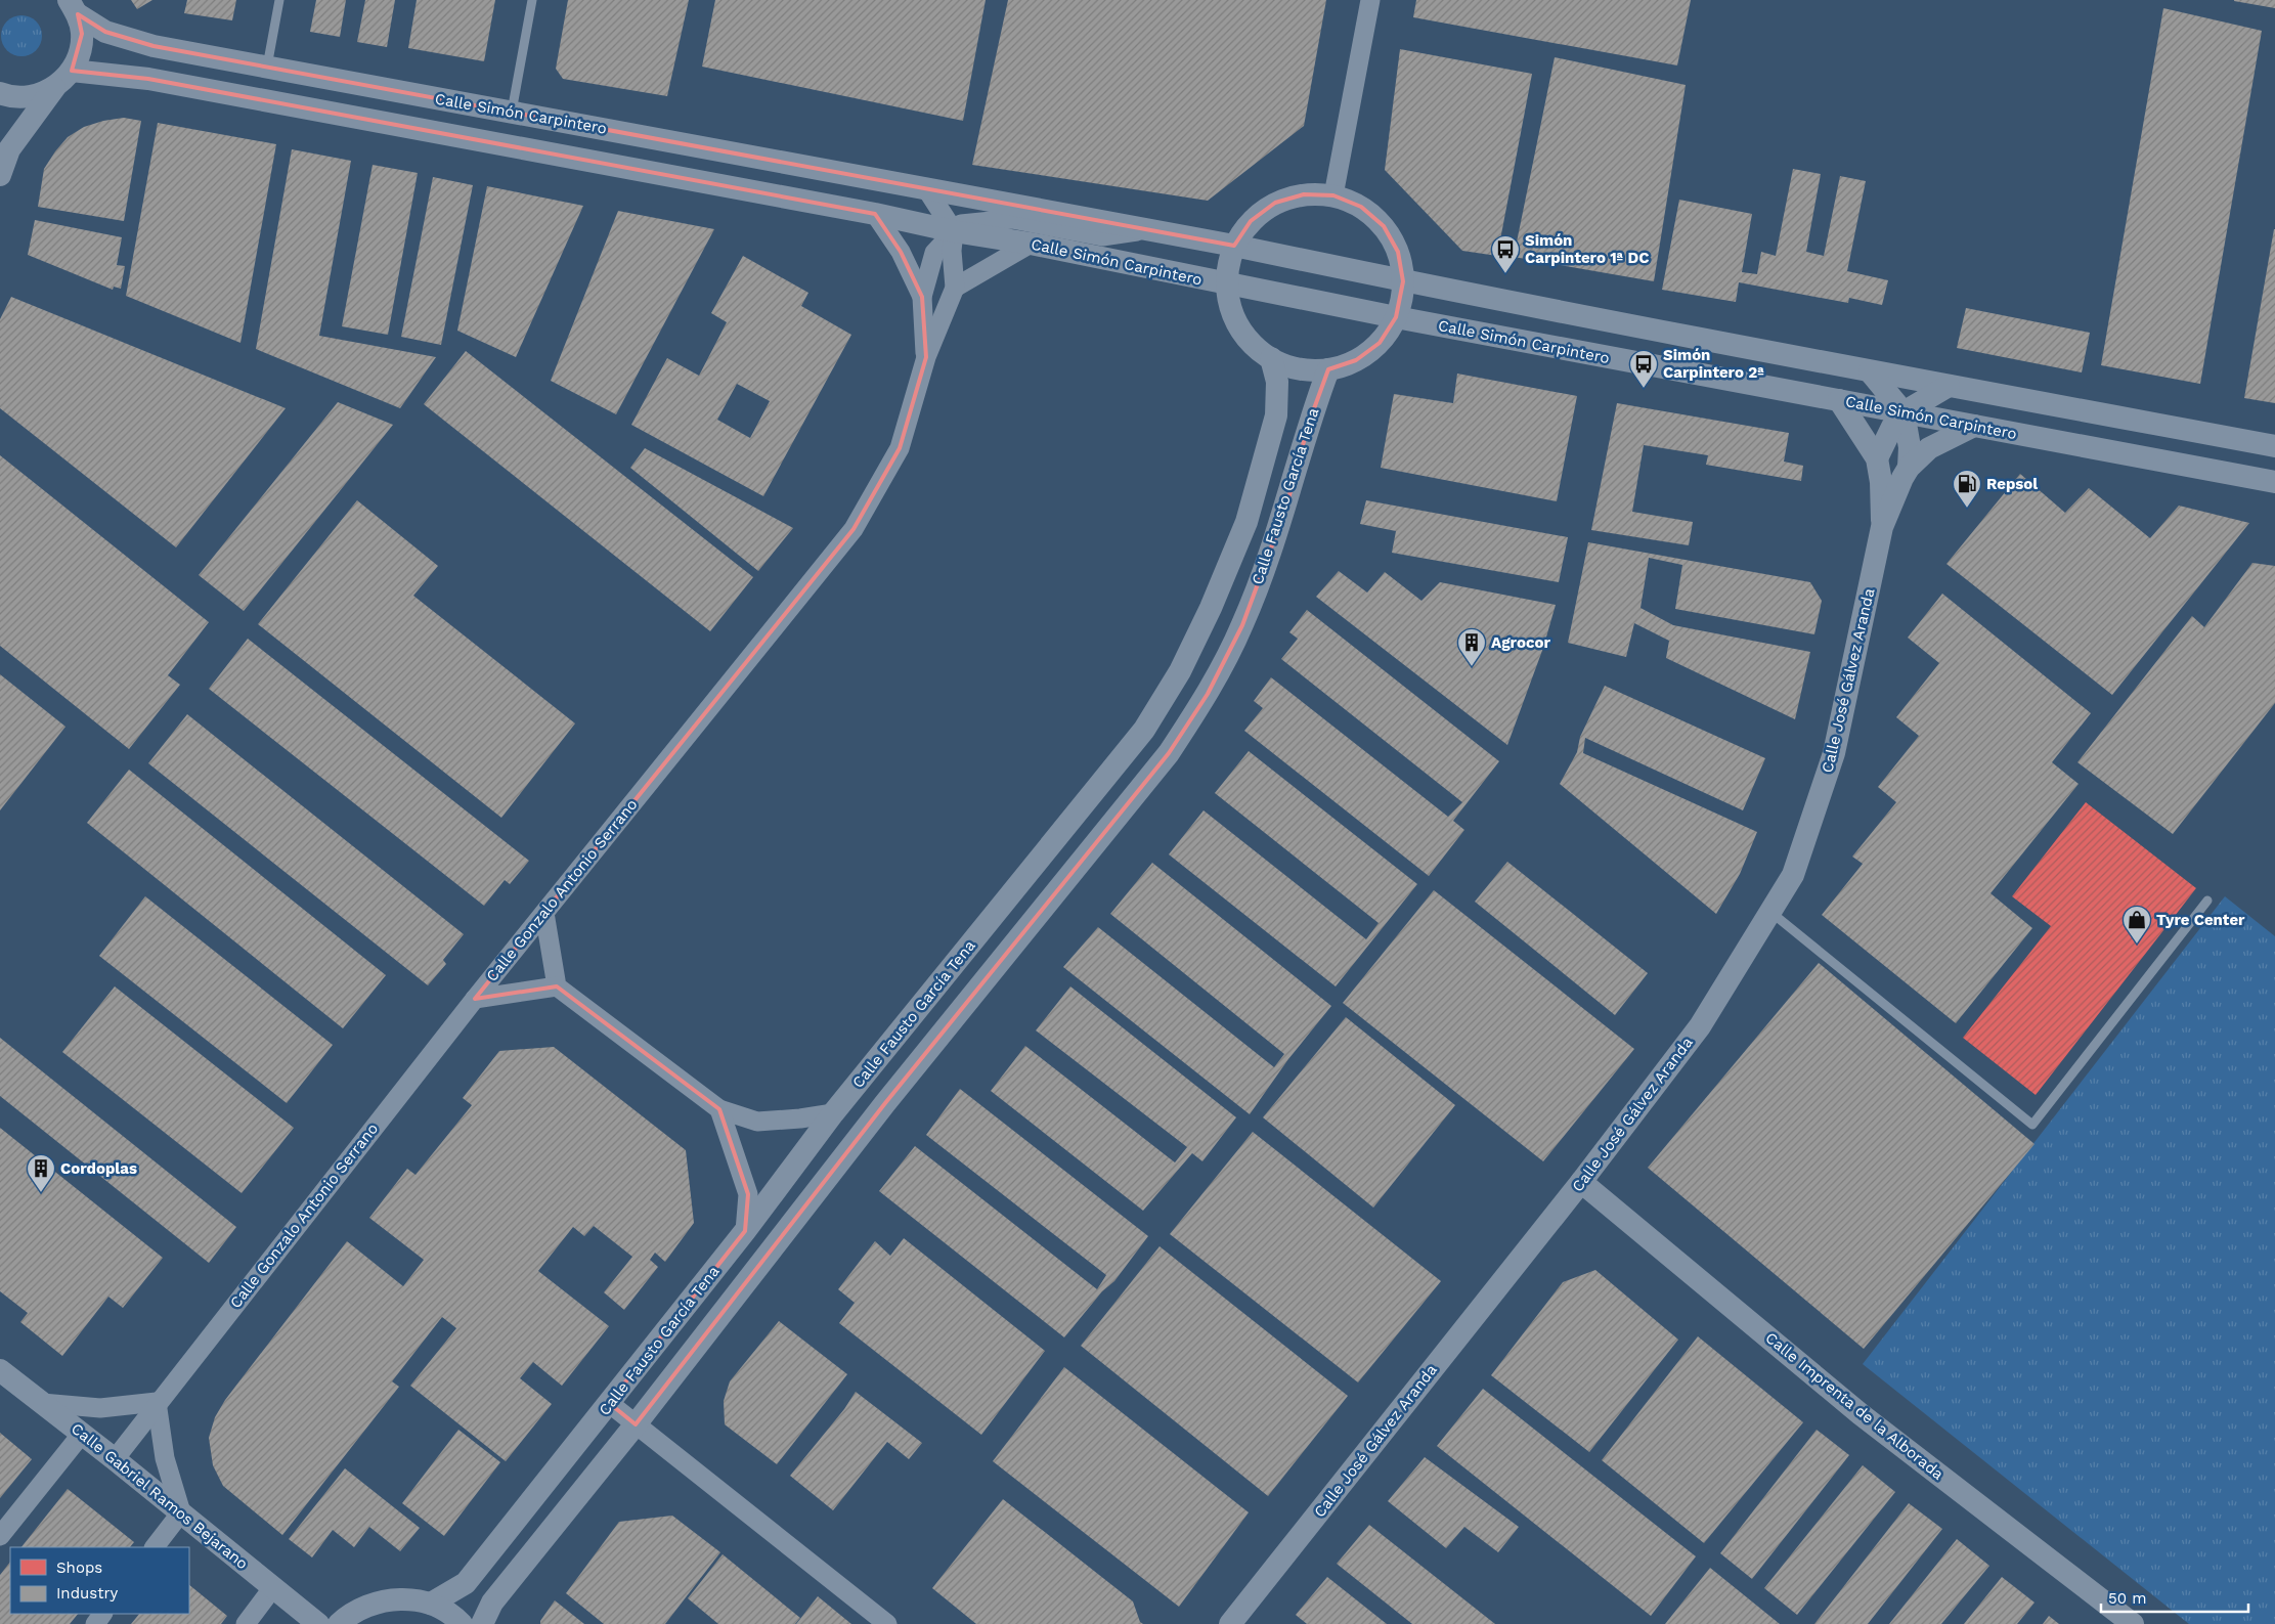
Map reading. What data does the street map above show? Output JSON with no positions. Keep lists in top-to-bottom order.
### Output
{
  "streets": {
    "street": [
      "Calle Simón Carpintero",
      "Calle Fausto García Tena",
      "Calle José Gálvez Aranda",
      "Calle Gonzalo Antonio Serrano",
      "Calle Imprenta de la Alborada",
      "Calle Gabriel Ramos Bejarano"
    ]
  },
  "crossings": [
    ["Calle Simón Carpintero", "Calle José Gálvez Aranda"],
    ["Calle Simón Carpintero", "Calle Gonzalo Antonio Serrano"],
    ["Calle José Gálvez Aranda", "Calle Imprenta de la Alborada"],
    ["Calle Gonzalo Antonio Serrano", "Calle Gabriel Ramos Bejarano"]
  ],
  "places": {
    "bus stop": ["Simón Carpintero 1ª DC", "Simón Carpintero 2ª"],
    "fuel station": ["Repsol"],
    "building": ["Agrocor", "Cordoplas"],
    "shop": ["Tyre Center"]
  },
  "legend": ["Shops", "Industry"],
  "scale_bar": "50 m"
}
